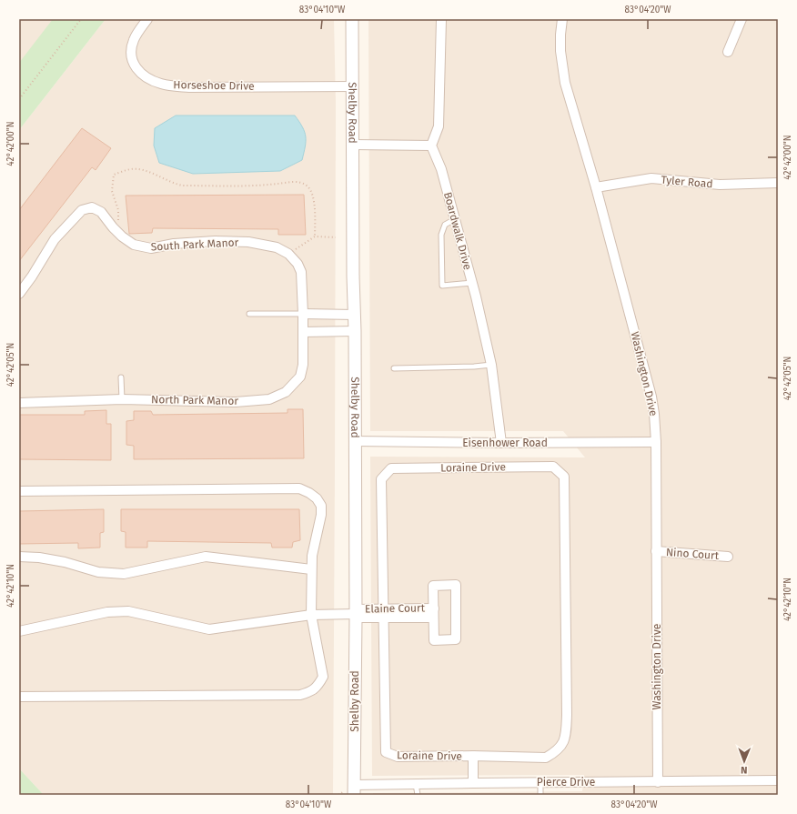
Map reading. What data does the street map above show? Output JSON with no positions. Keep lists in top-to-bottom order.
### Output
{
  "streets": {
    "street": [
      "Horseshoe Drive",
      "Shelby Road",
      "Tyler Road",
      "Boardwalk Drive",
      "South Park Manor",
      "Washington Drive",
      "North Park Manor",
      "Eisenhower Road",
      "Loraine Drive",
      "Nino Court",
      "Elaine Court",
      "Pierce Drive"
    ]
  },
  "crossings": [
    ["Horseshoe Drive", "Shelby Road"],
    ["Shelby Road", "Eisenhower Road"],
    ["Shelby Road", "Elaine Court"],
    ["Shelby Road", "Pierce Drive"],
    ["Tyler Road", "Washington Drive"],
    ["Boardwalk Drive", "Eisenhower Road"],
    ["South Park Manor", "North Park Manor"],
    ["Washington Drive", "Eisenhower Road"],
    ["Washington Drive", "Nino Court"],
    ["Washington Drive", "Pierce Drive"],
    ["Loraine Drive", "Elaine Court"],
    ["Loraine Drive", "Pierce Drive"]
  ],
  "north": "bottom",
  "coordinates": [
    "83°04'10\"W",
    "83°04'20\"W",
    "42°42'00\"N",
    "42°42'05\"N",
    "42°42'10\"N"
  ]
}
